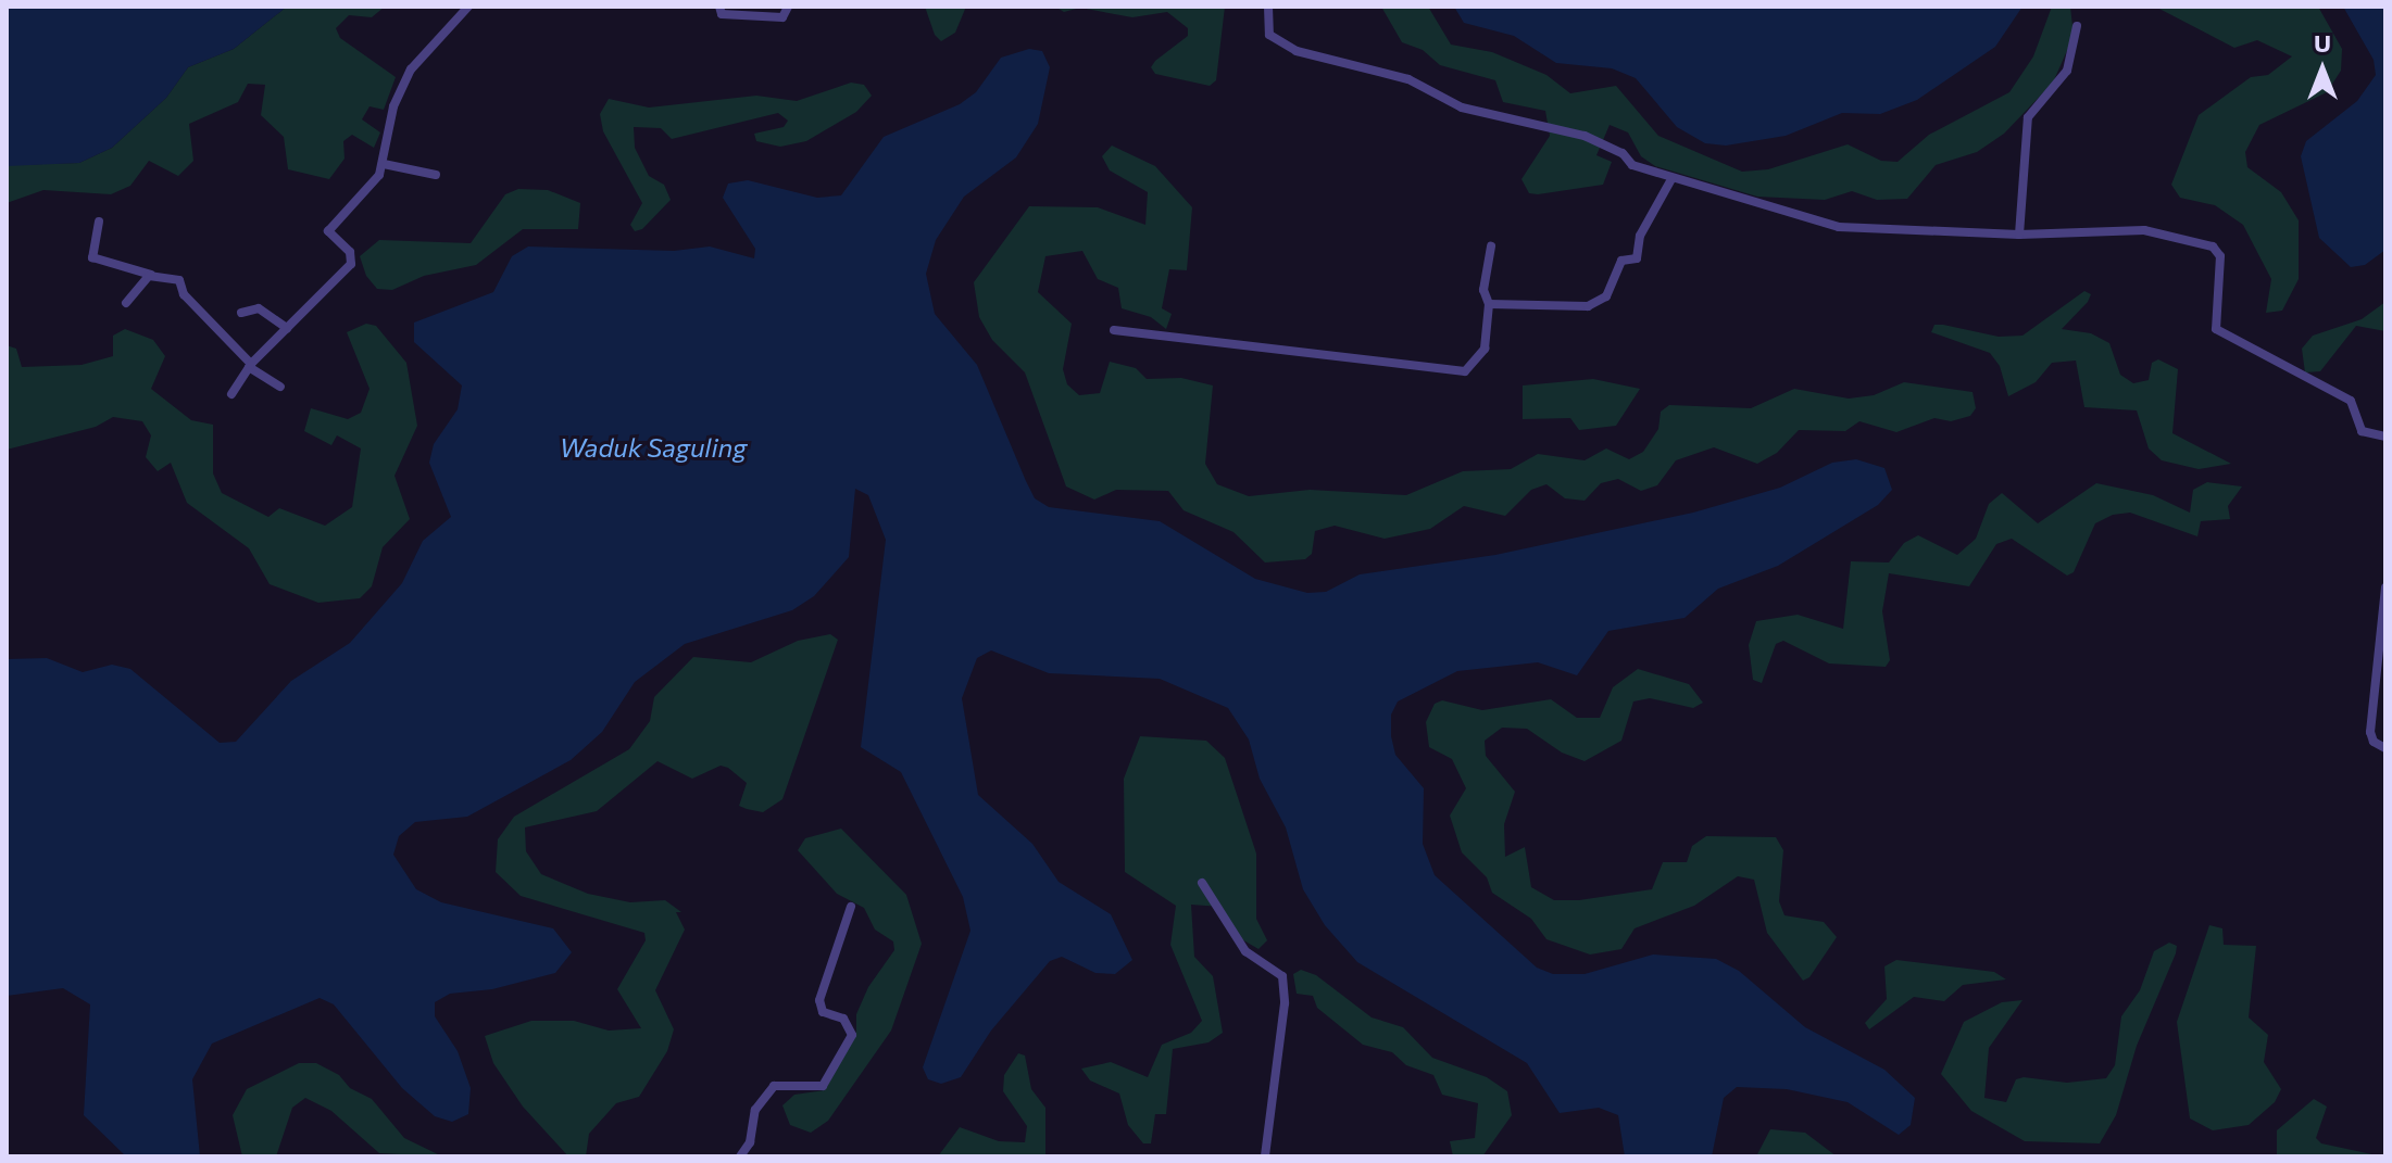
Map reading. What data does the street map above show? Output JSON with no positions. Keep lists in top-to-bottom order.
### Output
{
  "water": ["Waduk Saguling"],
  "north": "top"
}
